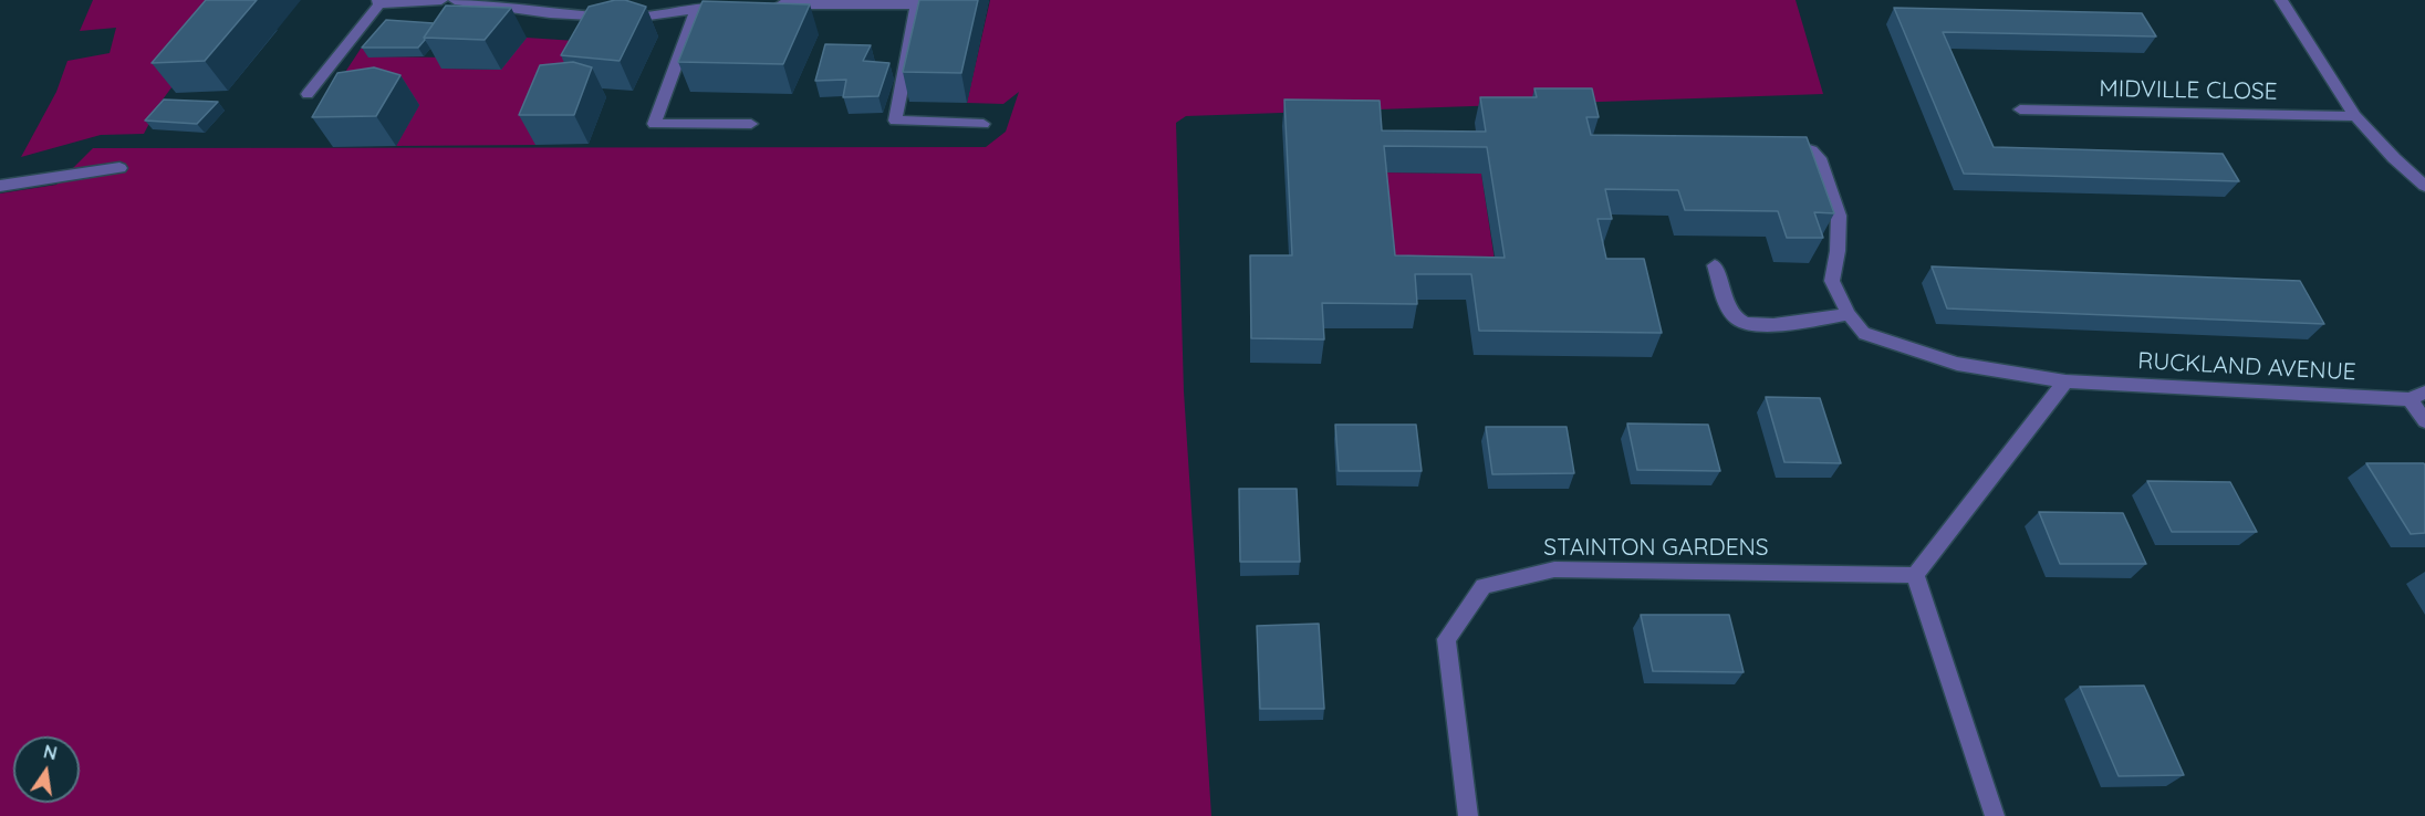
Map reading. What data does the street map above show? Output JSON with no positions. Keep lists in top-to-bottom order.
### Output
{
  "streets": {
    "street": ["MIDVILLE CLOSE", "RUCKLAND AVENUE", "STAINTON GARDENS"]
  },
  "north": "top"
}
